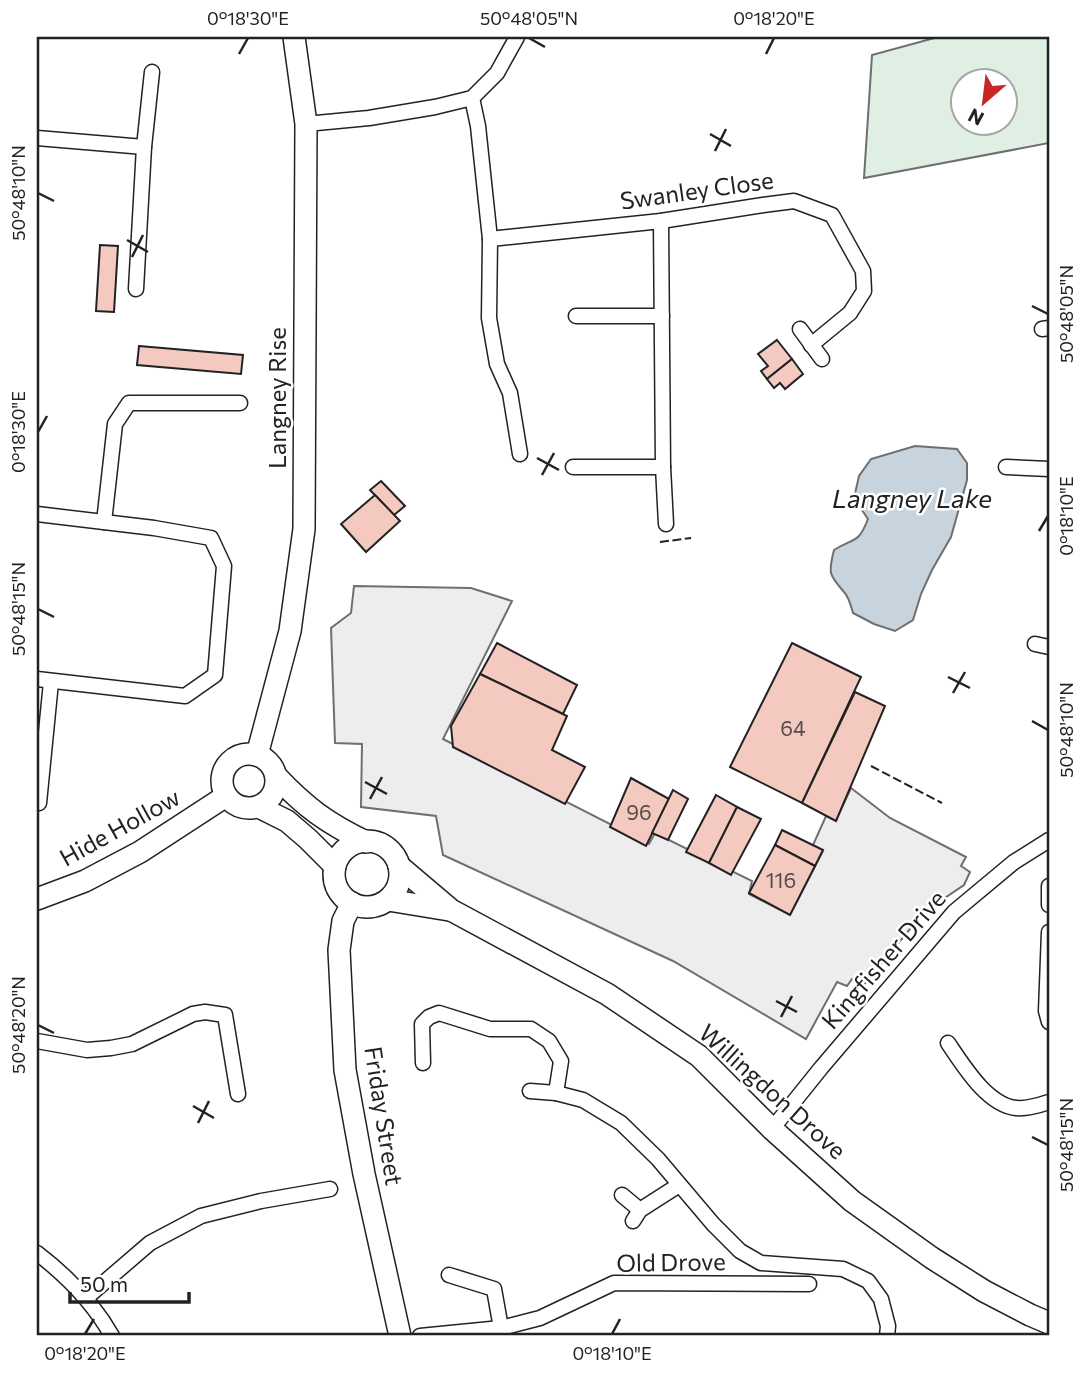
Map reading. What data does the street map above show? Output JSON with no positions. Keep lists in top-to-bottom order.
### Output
{
  "streets": {
    "main road": [
      "Langney Rise",
      "Hide Hollow",
      "Willingdon Drove",
      "Friday Street"
    ],
    "street": ["Swanley Close", "Kingfisher Drive", "Old Drove"]
  },
  "crossings": [
    ["Langney Rise", "Hide Hollow"],
    ["Kingfisher Drive", "Willingdon Drove"],
    ["Willingdon Drove", "Friday Street"]
  ],
  "water": ["Langney Lake"],
  "house_numbers": ["64", "96", "116"],
  "scale_bar": "50 m",
  "north": "bottom left",
  "coordinates": [
    "0°18'30\"E",
    "50°48'05\"N",
    "0°18'20\"E",
    "50°48'10\"N",
    "0°18'10\"E",
    "50°48'15\"N",
    "50°48'20\"N"
  ]
}
